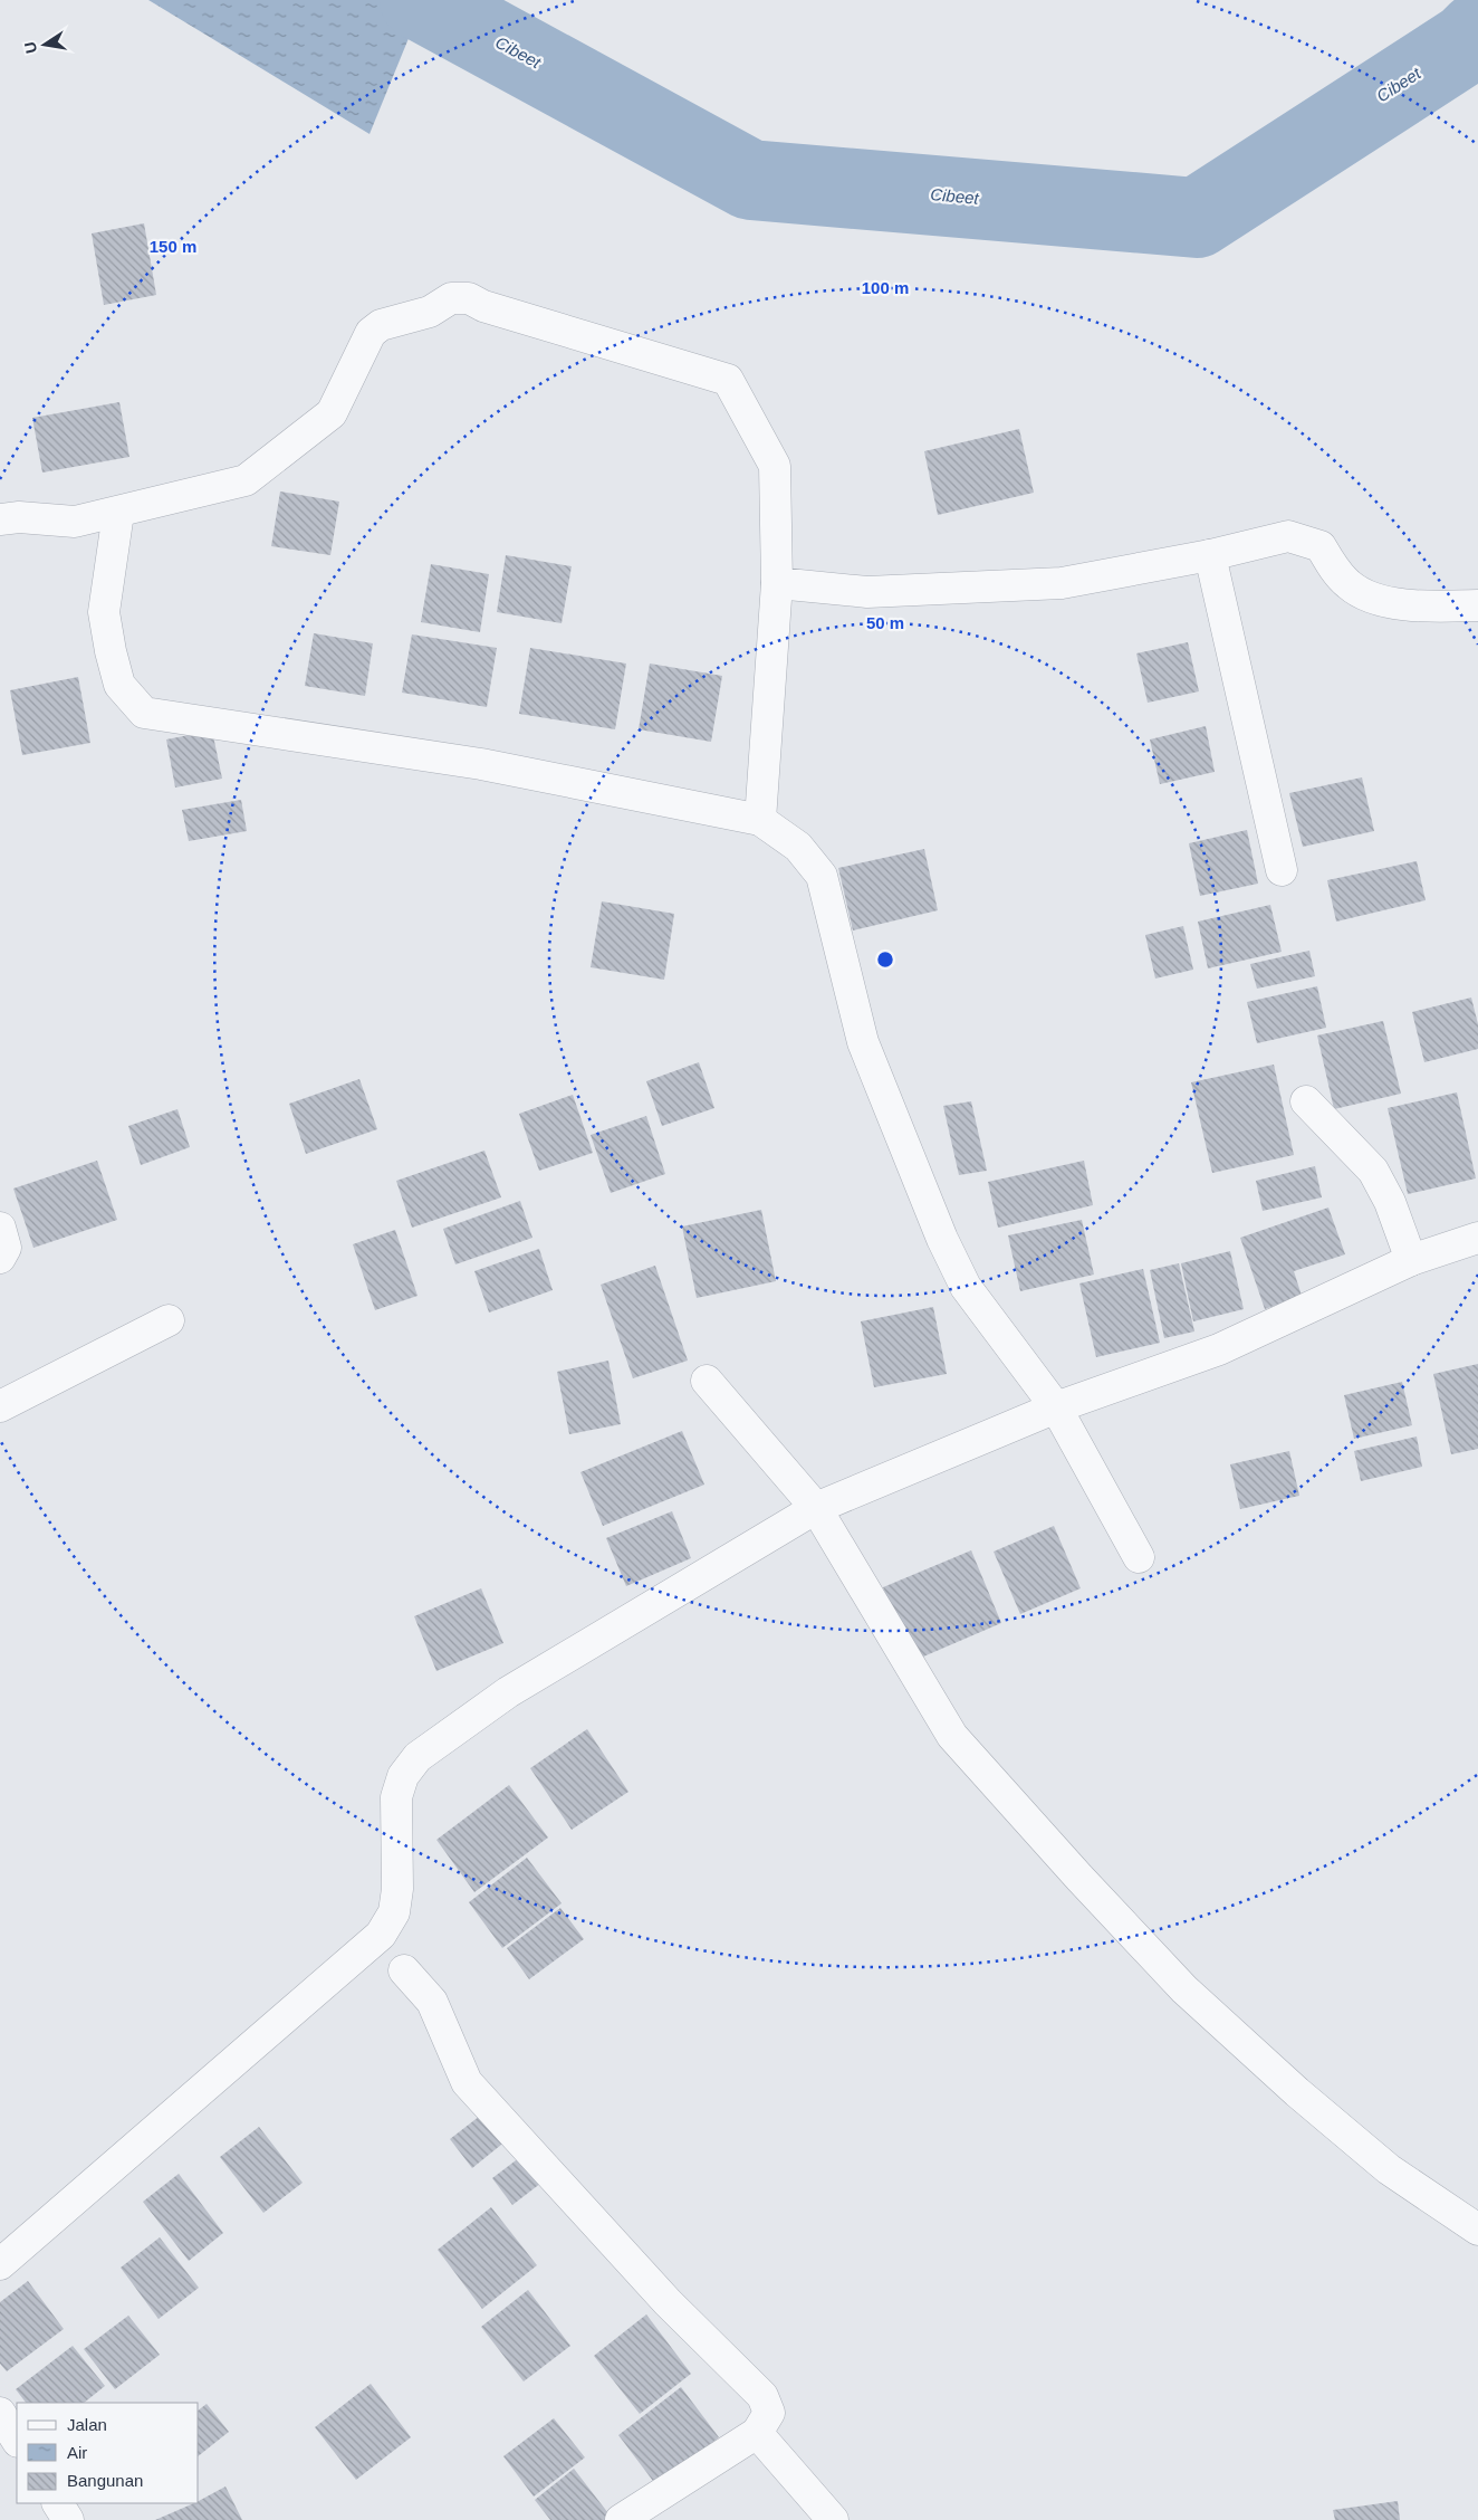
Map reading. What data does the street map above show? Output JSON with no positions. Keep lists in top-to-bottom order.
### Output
{
  "water": ["Cibeet"],
  "legend": ["Jalan", "Air", "Bangunan"],
  "north": "left",
  "rings": ["150 m", "100 m", "50 m"]
}
